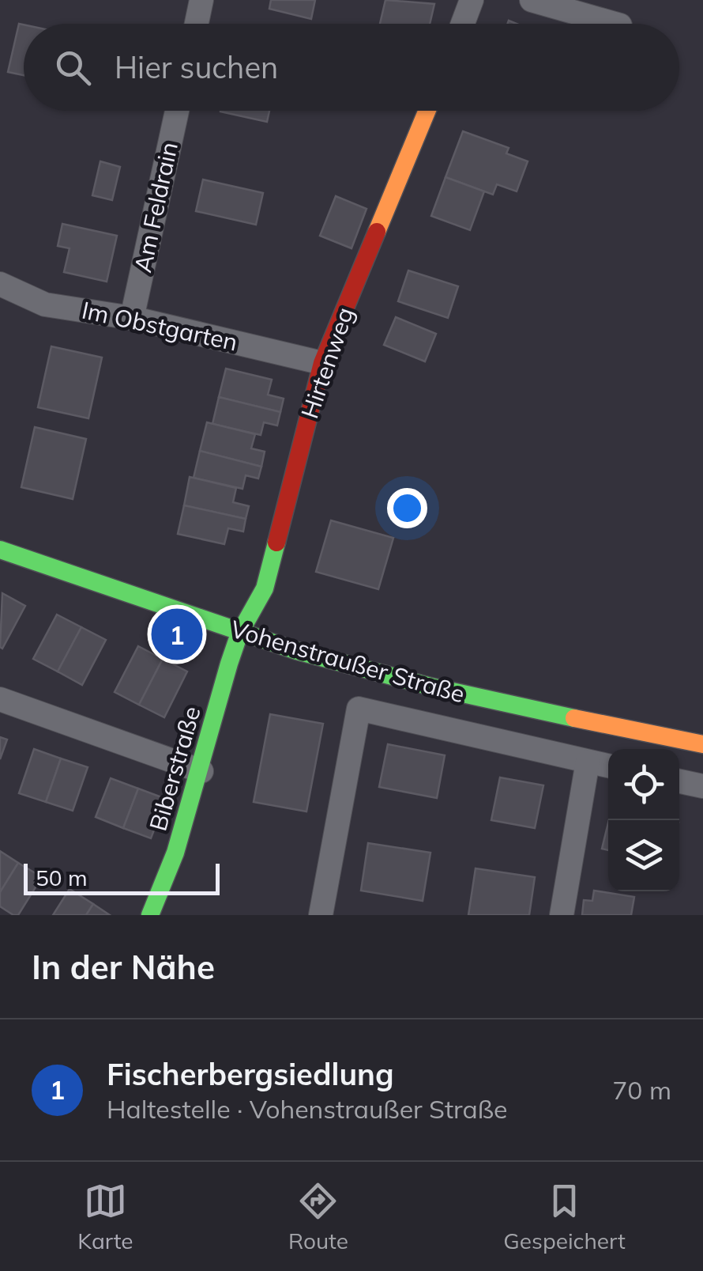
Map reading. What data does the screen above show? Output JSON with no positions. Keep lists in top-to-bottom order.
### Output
{
  "streets": {
    "street": [
      "Am Feldrain",
      "Im Obstgarten",
      "Hirtenweg",
      "Vohenstraußer Straße",
      "Biberstraße"
    ]
  },
  "crossings": [
    ["Am Feldrain", "Im Obstgarten"],
    ["Im Obstgarten", "Hirtenweg"],
    ["Hirtenweg", "Vohenstraußer Straße"],
    ["Hirtenweg", "Biberstraße"],
    ["Vohenstraußer Straße", "Biberstraße"]
  ],
  "scale_bar": "50 m",
  "page": {
    "search": "Hier suchen",
    "pins": "1",
    "scale": "50 m",
    "heading": "In der Nähe",
    "list": [
      {
        "mark": "1",
        "name": "Fischerbergsiedlung",
        "note": "Haltestelle · Vohenstraußer Straße",
        "value": "70 m"
      }
    ],
    "nav": ["Karte", "Route", "Gespeichert"]
  }
}
